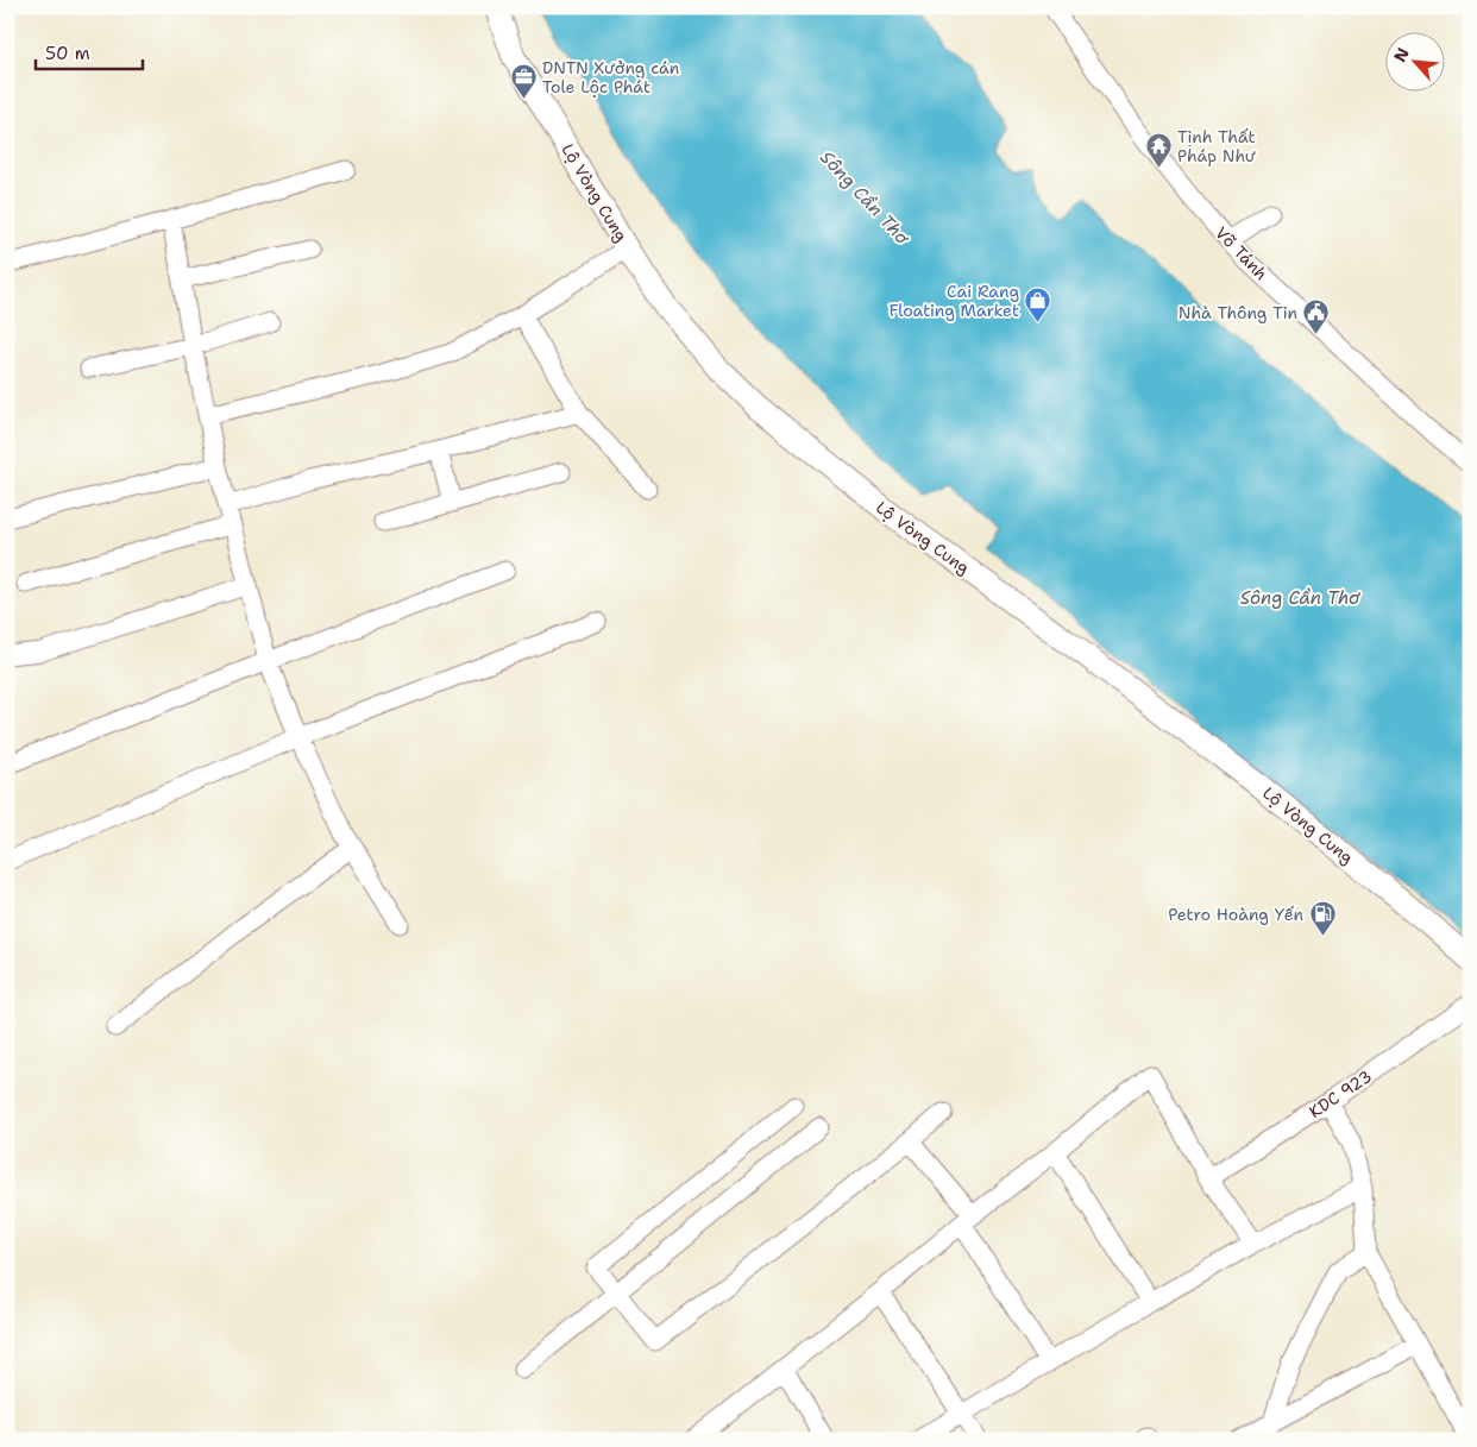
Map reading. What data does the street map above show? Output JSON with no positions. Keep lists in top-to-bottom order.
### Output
{
  "streets": {
    "main road": ["Lộ Vòng Cung"],
    "street": ["Võ Tánh", "KDC 923"]
  },
  "water": ["Sông Cần Thơ"],
  "places": {
    "office": ["DNTN Xưởng cán Tole Lộc Phát"],
    "temple": ["Tịnh Thất Pháp Như"],
    "shop": ["Cai Rang Floating Market"],
    "public building": ["Nhà Thông Tin"],
    "fuel station": ["Petro Hoàng Yến"]
  },
  "scale_bar": "50 m",
  "north": "top left"
}
